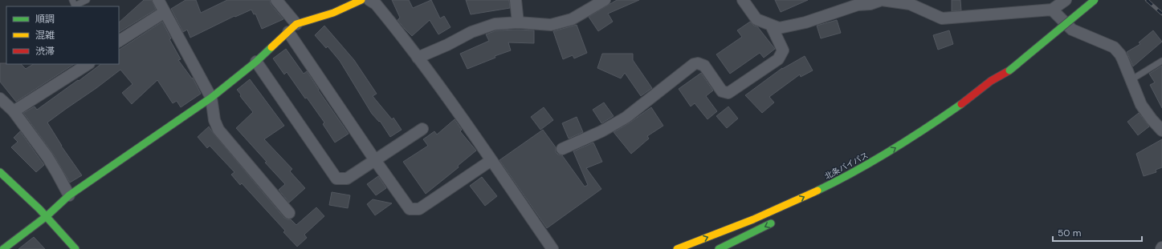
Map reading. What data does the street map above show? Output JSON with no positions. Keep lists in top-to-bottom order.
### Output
{
  "streets": {
    "main road": ["北条バイパス"]
  },
  "legend": ["順調", "混雑", "渋滞"],
  "scale_bar": "50 m"
}
